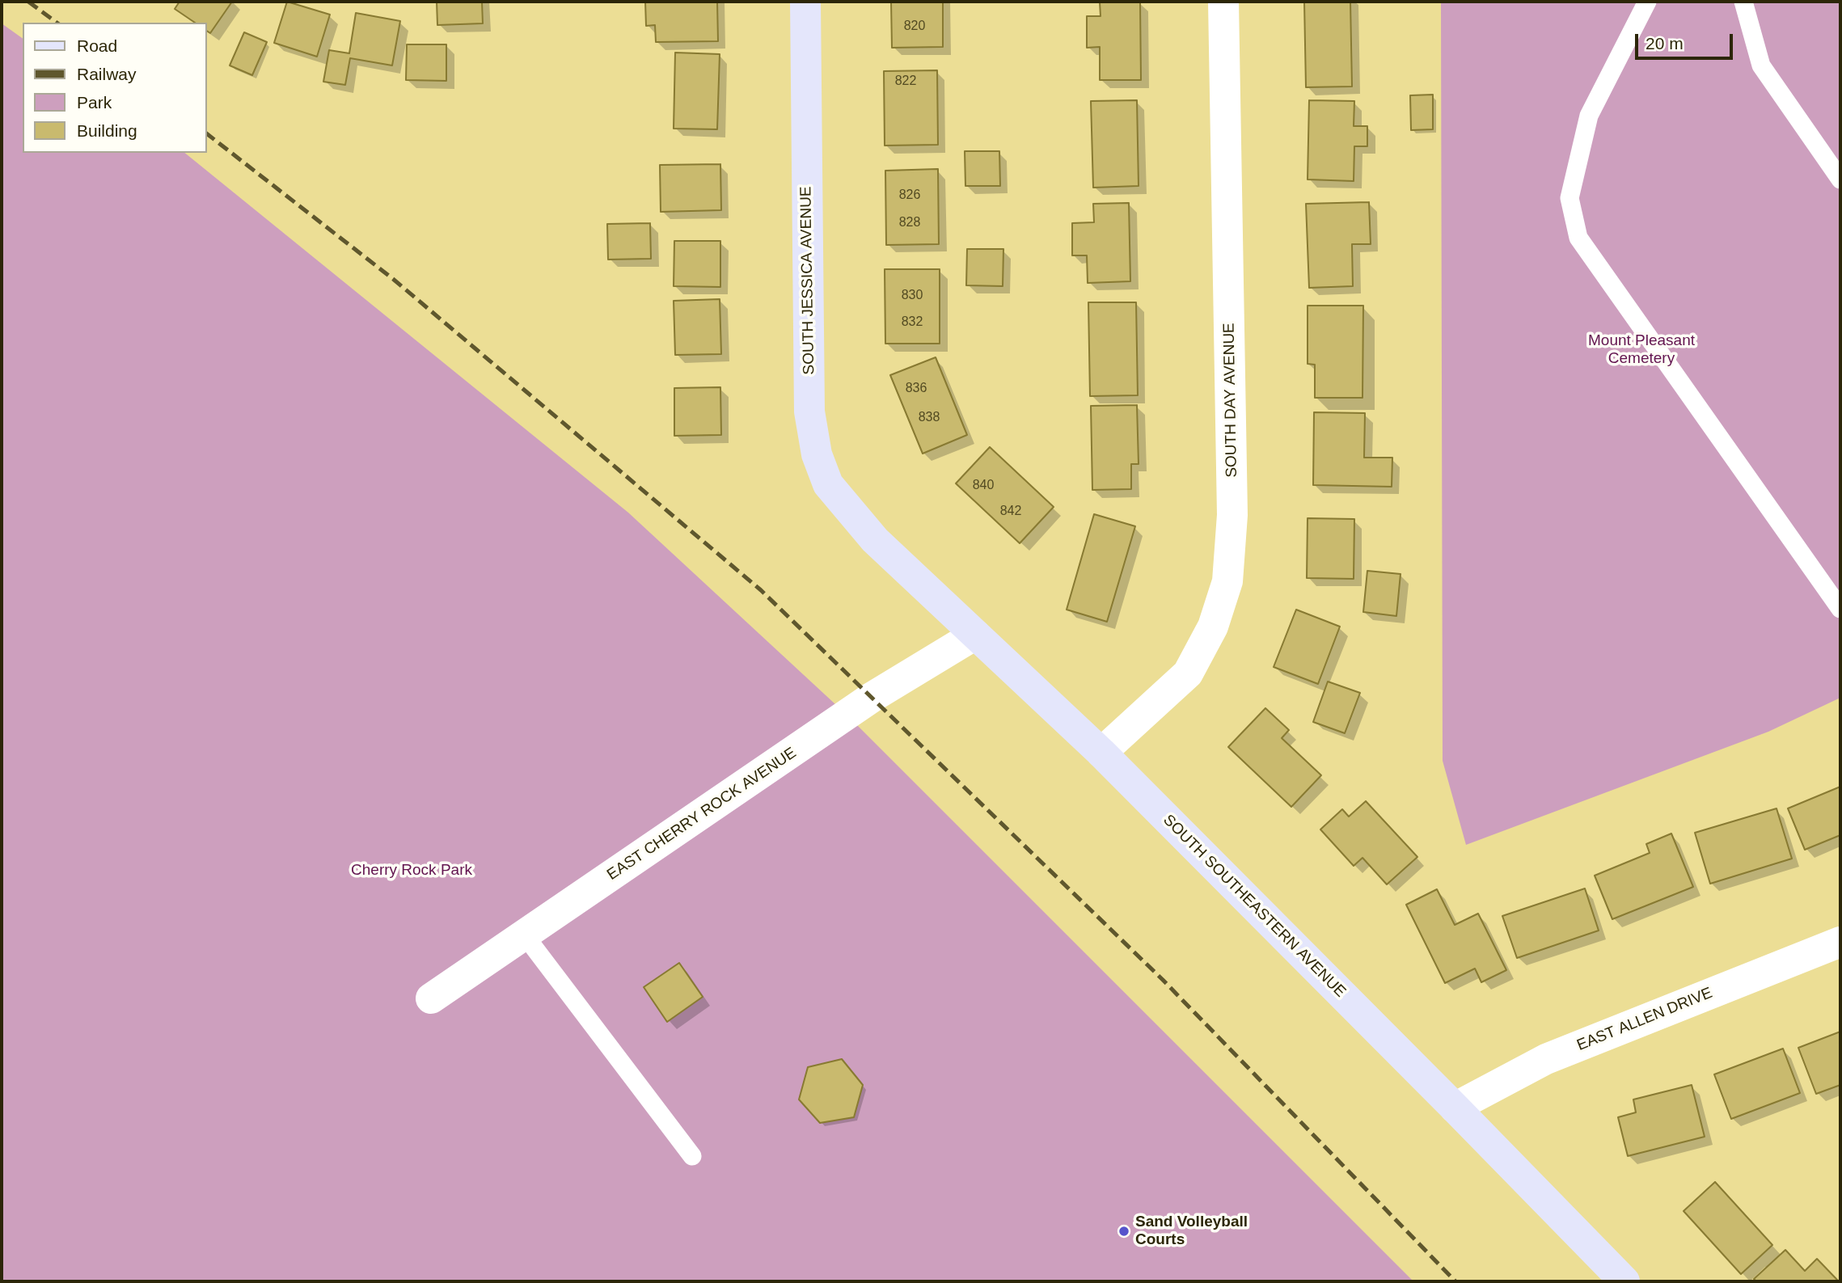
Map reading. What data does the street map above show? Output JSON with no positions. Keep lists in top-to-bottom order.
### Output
{
  "streets": {
    "street": [
      "SOUTH JESSICA AVENUE",
      "SOUTH DAY AVENUE",
      "EAST CHERRY ROCK AVENUE",
      "SOUTH SOUTHEASTERN AVENUE",
      "EAST ALLEN DRIVE"
    ]
  },
  "crossings": [
    ["SOUTH JESSICA AVENUE", "SOUTH SOUTHEASTERN AVENUE"],
    ["SOUTH DAY AVENUE", "SOUTH SOUTHEASTERN AVENUE"],
    ["EAST CHERRY ROCK AVENUE", "SOUTH SOUTHEASTERN AVENUE"],
    ["SOUTH SOUTHEASTERN AVENUE", "EAST ALLEN DRIVE"]
  ],
  "parks": ["Mount Pleasant Cemetery", "Cherry Rock Park"],
  "places": ["Sand Volleyball Courts"],
  "house_numbers": [
    "820",
    "822",
    "826",
    "828",
    "830",
    "832",
    "836",
    "838",
    "840",
    "842"
  ],
  "legend": [
    "Road",
    "Railway",
    "Park",
    "Building"
  ],
  "scale_bar": "20 m"
}
